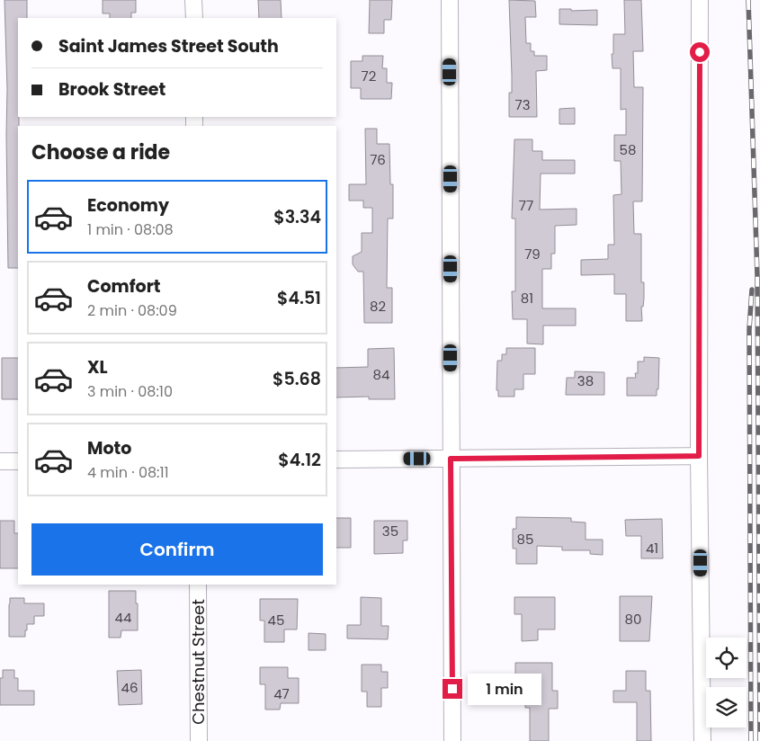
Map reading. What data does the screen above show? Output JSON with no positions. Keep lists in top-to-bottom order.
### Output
{
  "streets": {
    "street": ["Chestnut Street"]
  },
  "house_numbers": [
    "72",
    "73",
    "58",
    "76",
    "77",
    "79",
    "81",
    "82",
    "84",
    "38",
    "35",
    "85",
    "41",
    "44",
    "80",
    "45",
    "46",
    "47"
  ],
  "page": {
    "banner": ["Saint James Street South", "Brook Street"],
    "heading": "Choose a ride",
    "list": [
      {
        "name": "Economy",
        "note": "1 min · 08:08",
        "value": "$3.34"
      },
      {
        "name": "Comfort",
        "note": "2 min · 08:09",
        "value": "$4.51"
      },
      {
        "name": "XL",
        "note": "3 min · 08:10",
        "value": "$5.68"
      },
      {
        "name": "Moto",
        "note": "4 min · 08:11",
        "value": "$4.12"
      }
    ],
    "buttons": "Confirm",
    "bubble": "1 min"
  }
}
